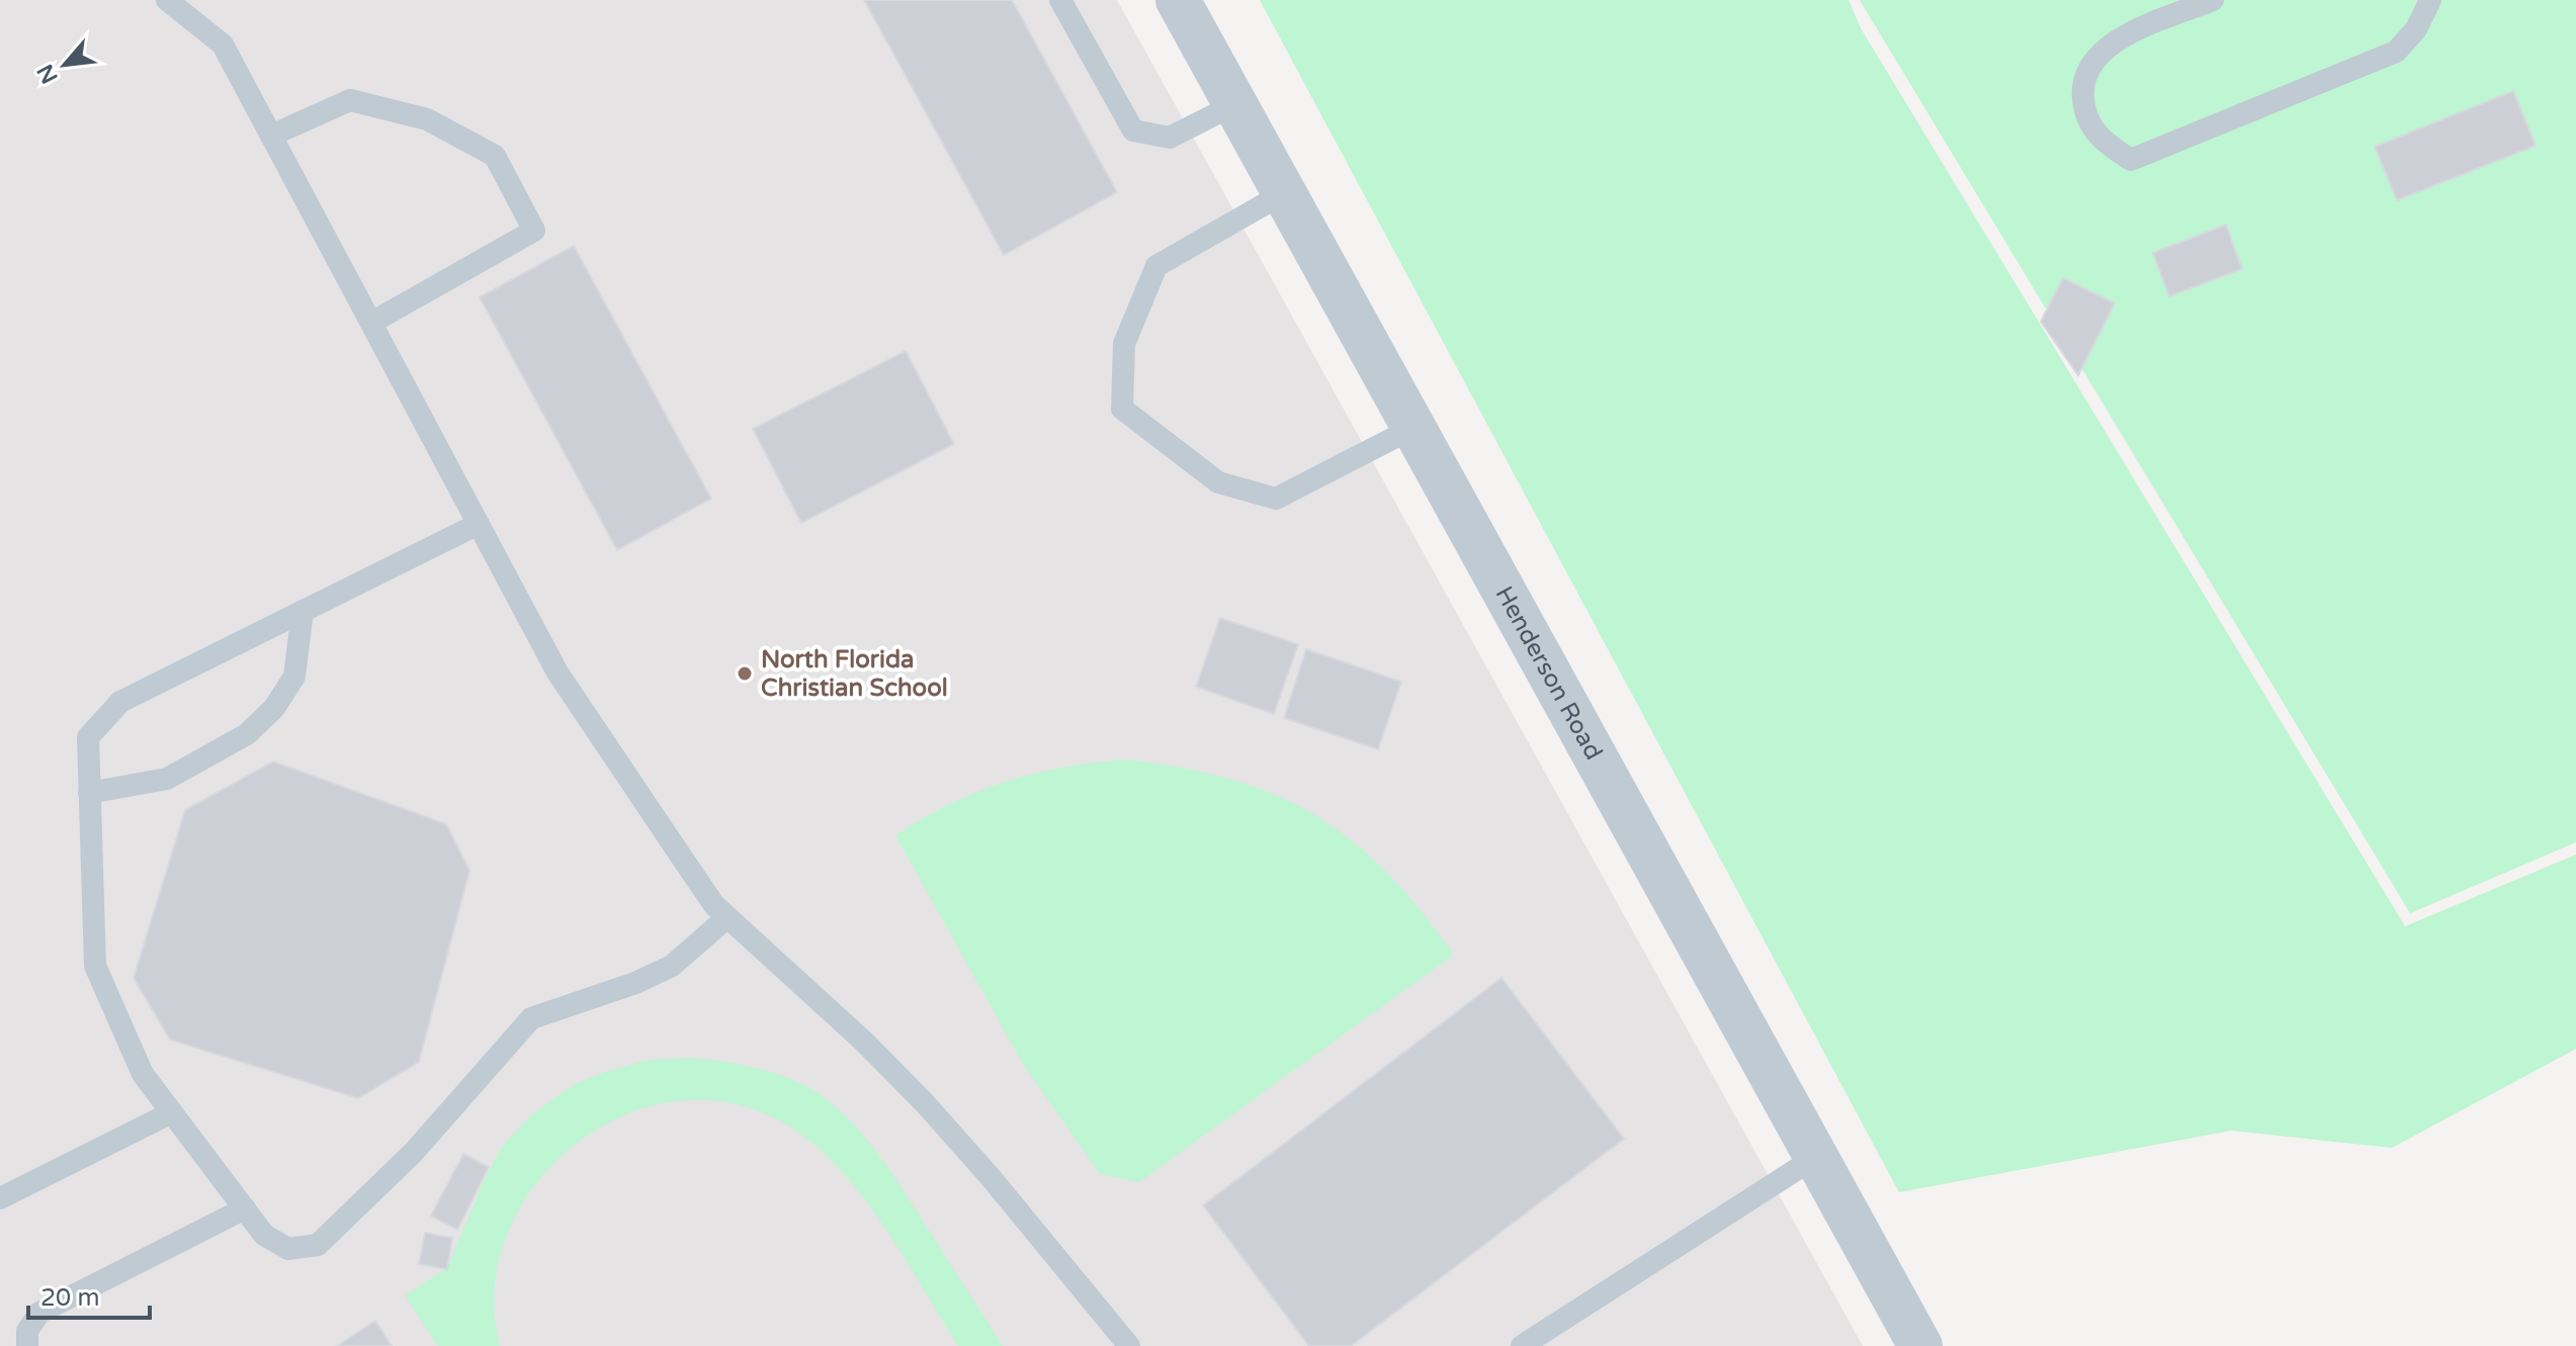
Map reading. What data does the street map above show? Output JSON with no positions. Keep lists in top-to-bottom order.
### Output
{
  "streets": {
    "street": ["Henderson Road"]
  },
  "places": ["North Florida Christian School"],
  "scale_bar": "20 m",
  "north": "bottom left"
}
